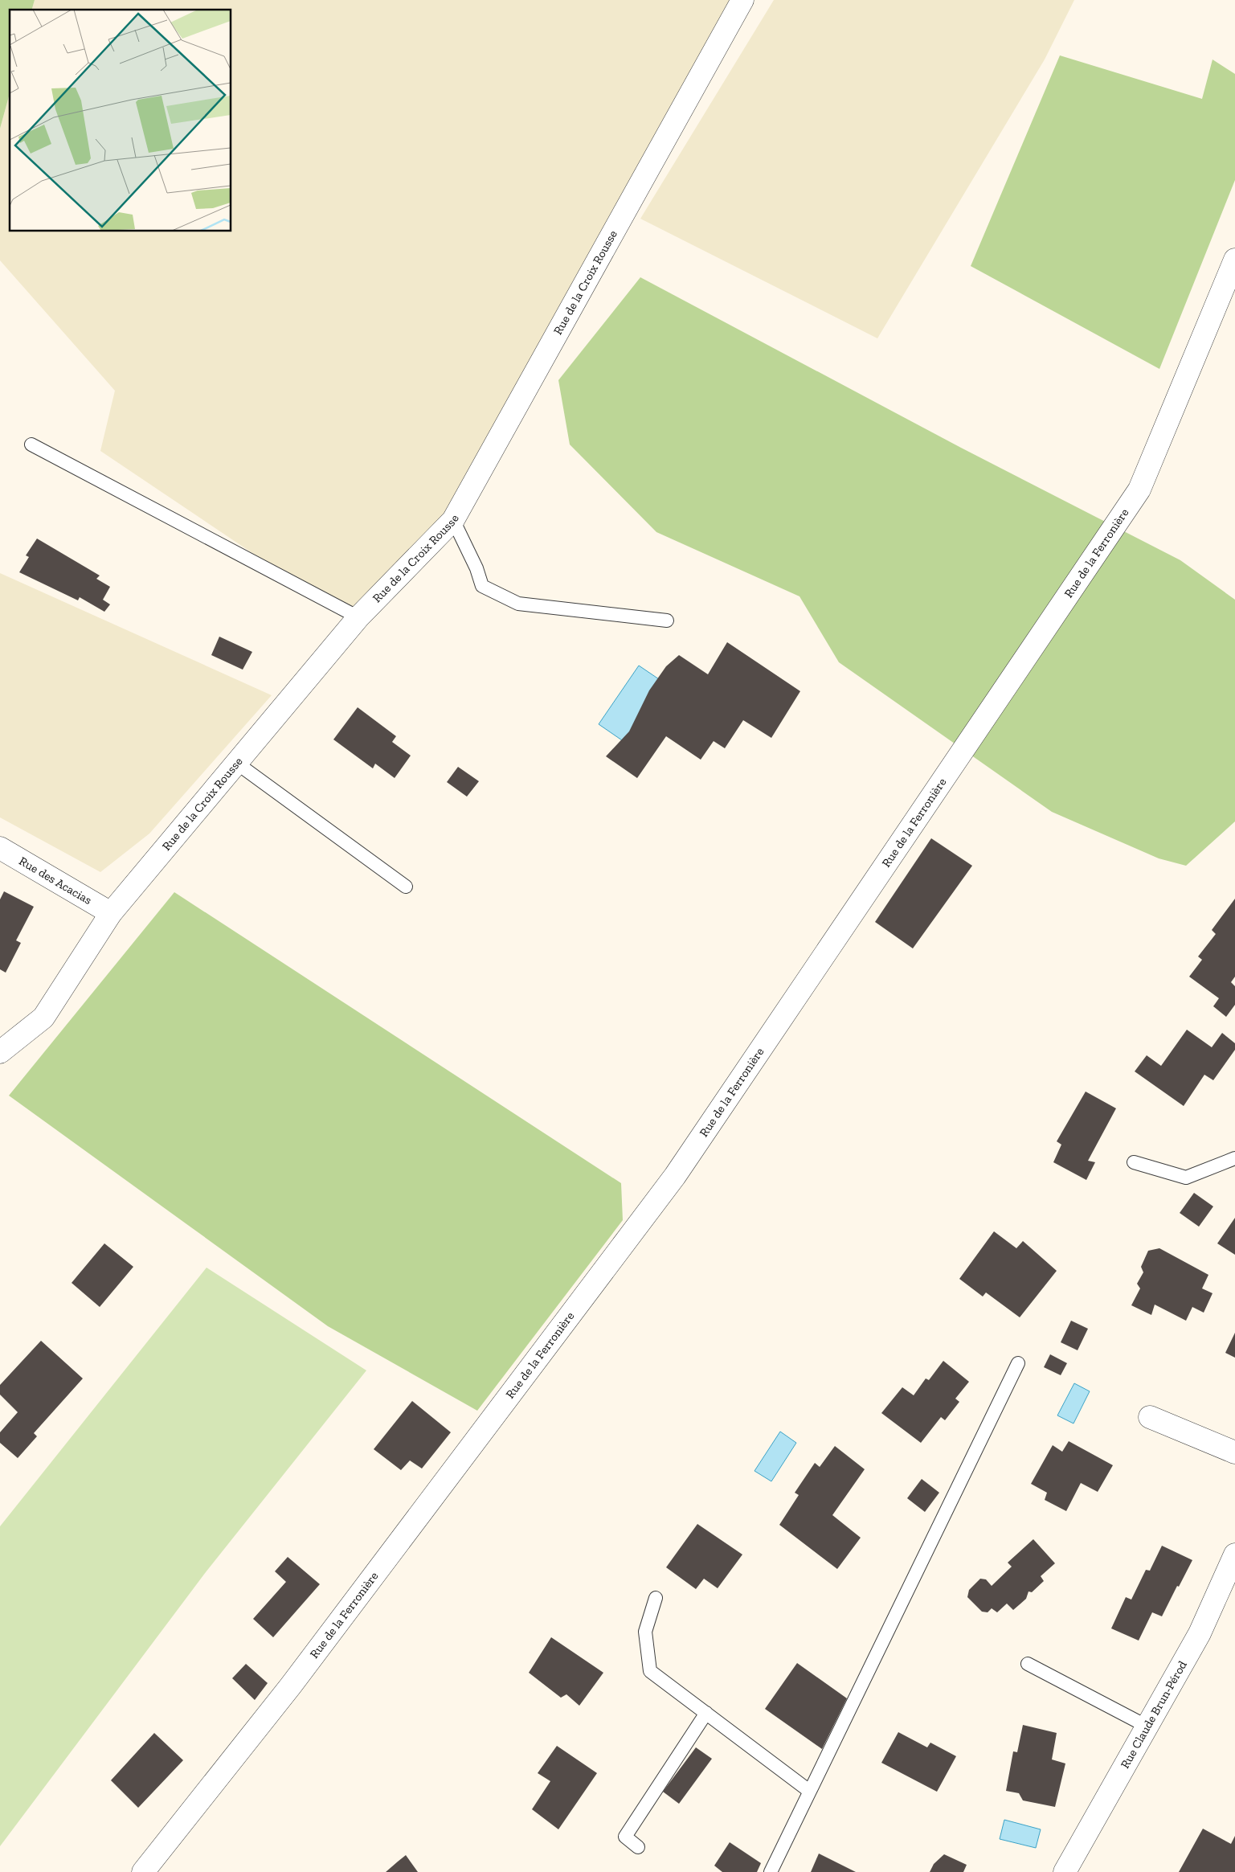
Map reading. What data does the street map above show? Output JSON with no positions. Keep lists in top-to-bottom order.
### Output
{
  "streets": {
    "street": [
      "Rue de la Croix Rousse",
      "Rue de la Ferronière",
      "Rue des Acacias",
      "Rue Claude Brun-Pérod"
    ]
  },
  "crossings": [
    ["Rue de la Croix Rousse", "Rue des Acacias"]
  ]
}
